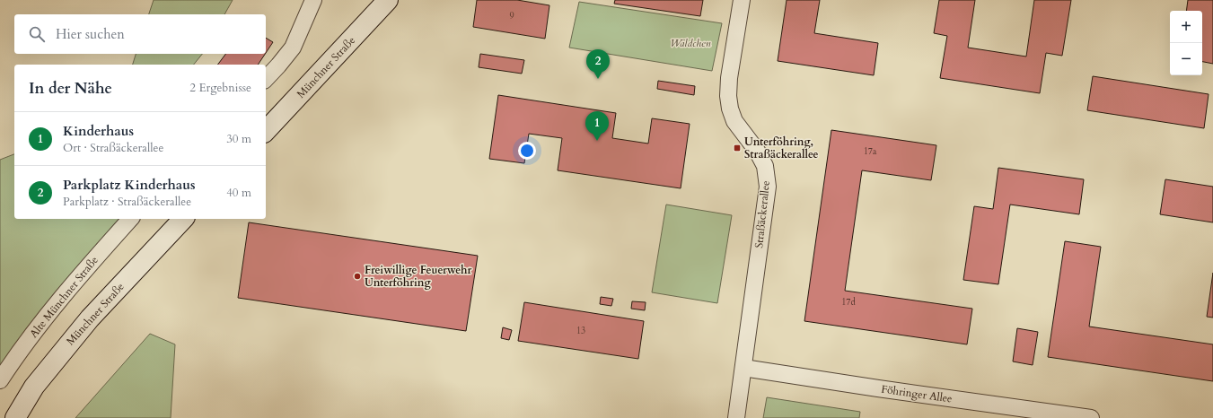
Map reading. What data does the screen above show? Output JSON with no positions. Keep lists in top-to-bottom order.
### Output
{
  "streets": {
    "main road": ["Münchner Straße"],
    "street": ["Straßäckerallee", "Alte Münchner Straße", "Föhringer Allee"]
  },
  "crossings": [
    ["Straßäckerallee", "Föhringer Allee"]
  ],
  "parks": ["Wäldchen"],
  "places": {
    "transit": ["Unterföhring, Straßäckerallee"],
    "other": ["Freiwillige Feuerwehr Unterföhring"]
  },
  "house_numbers": [
    "9",
    "17a",
    "17d",
    "13"
  ],
  "page": {
    "map_buttons": ["+", "−"],
    "search": "Hier suchen",
    "pins": ["2", "1"],
    "heading": ["In der Nähe", "2 Ergebnisse"],
    "list": [
      {
        "mark": "1",
        "name": "Kinderhaus",
        "note": "Ort · Straßäckerallee",
        "value": "30 m"
      },
      {
        "mark": "2",
        "name": "Parkplatz Kinderhaus",
        "note": "Parkplatz · Straßäckerallee",
        "value": "40 m"
      }
    ]
  }
}
